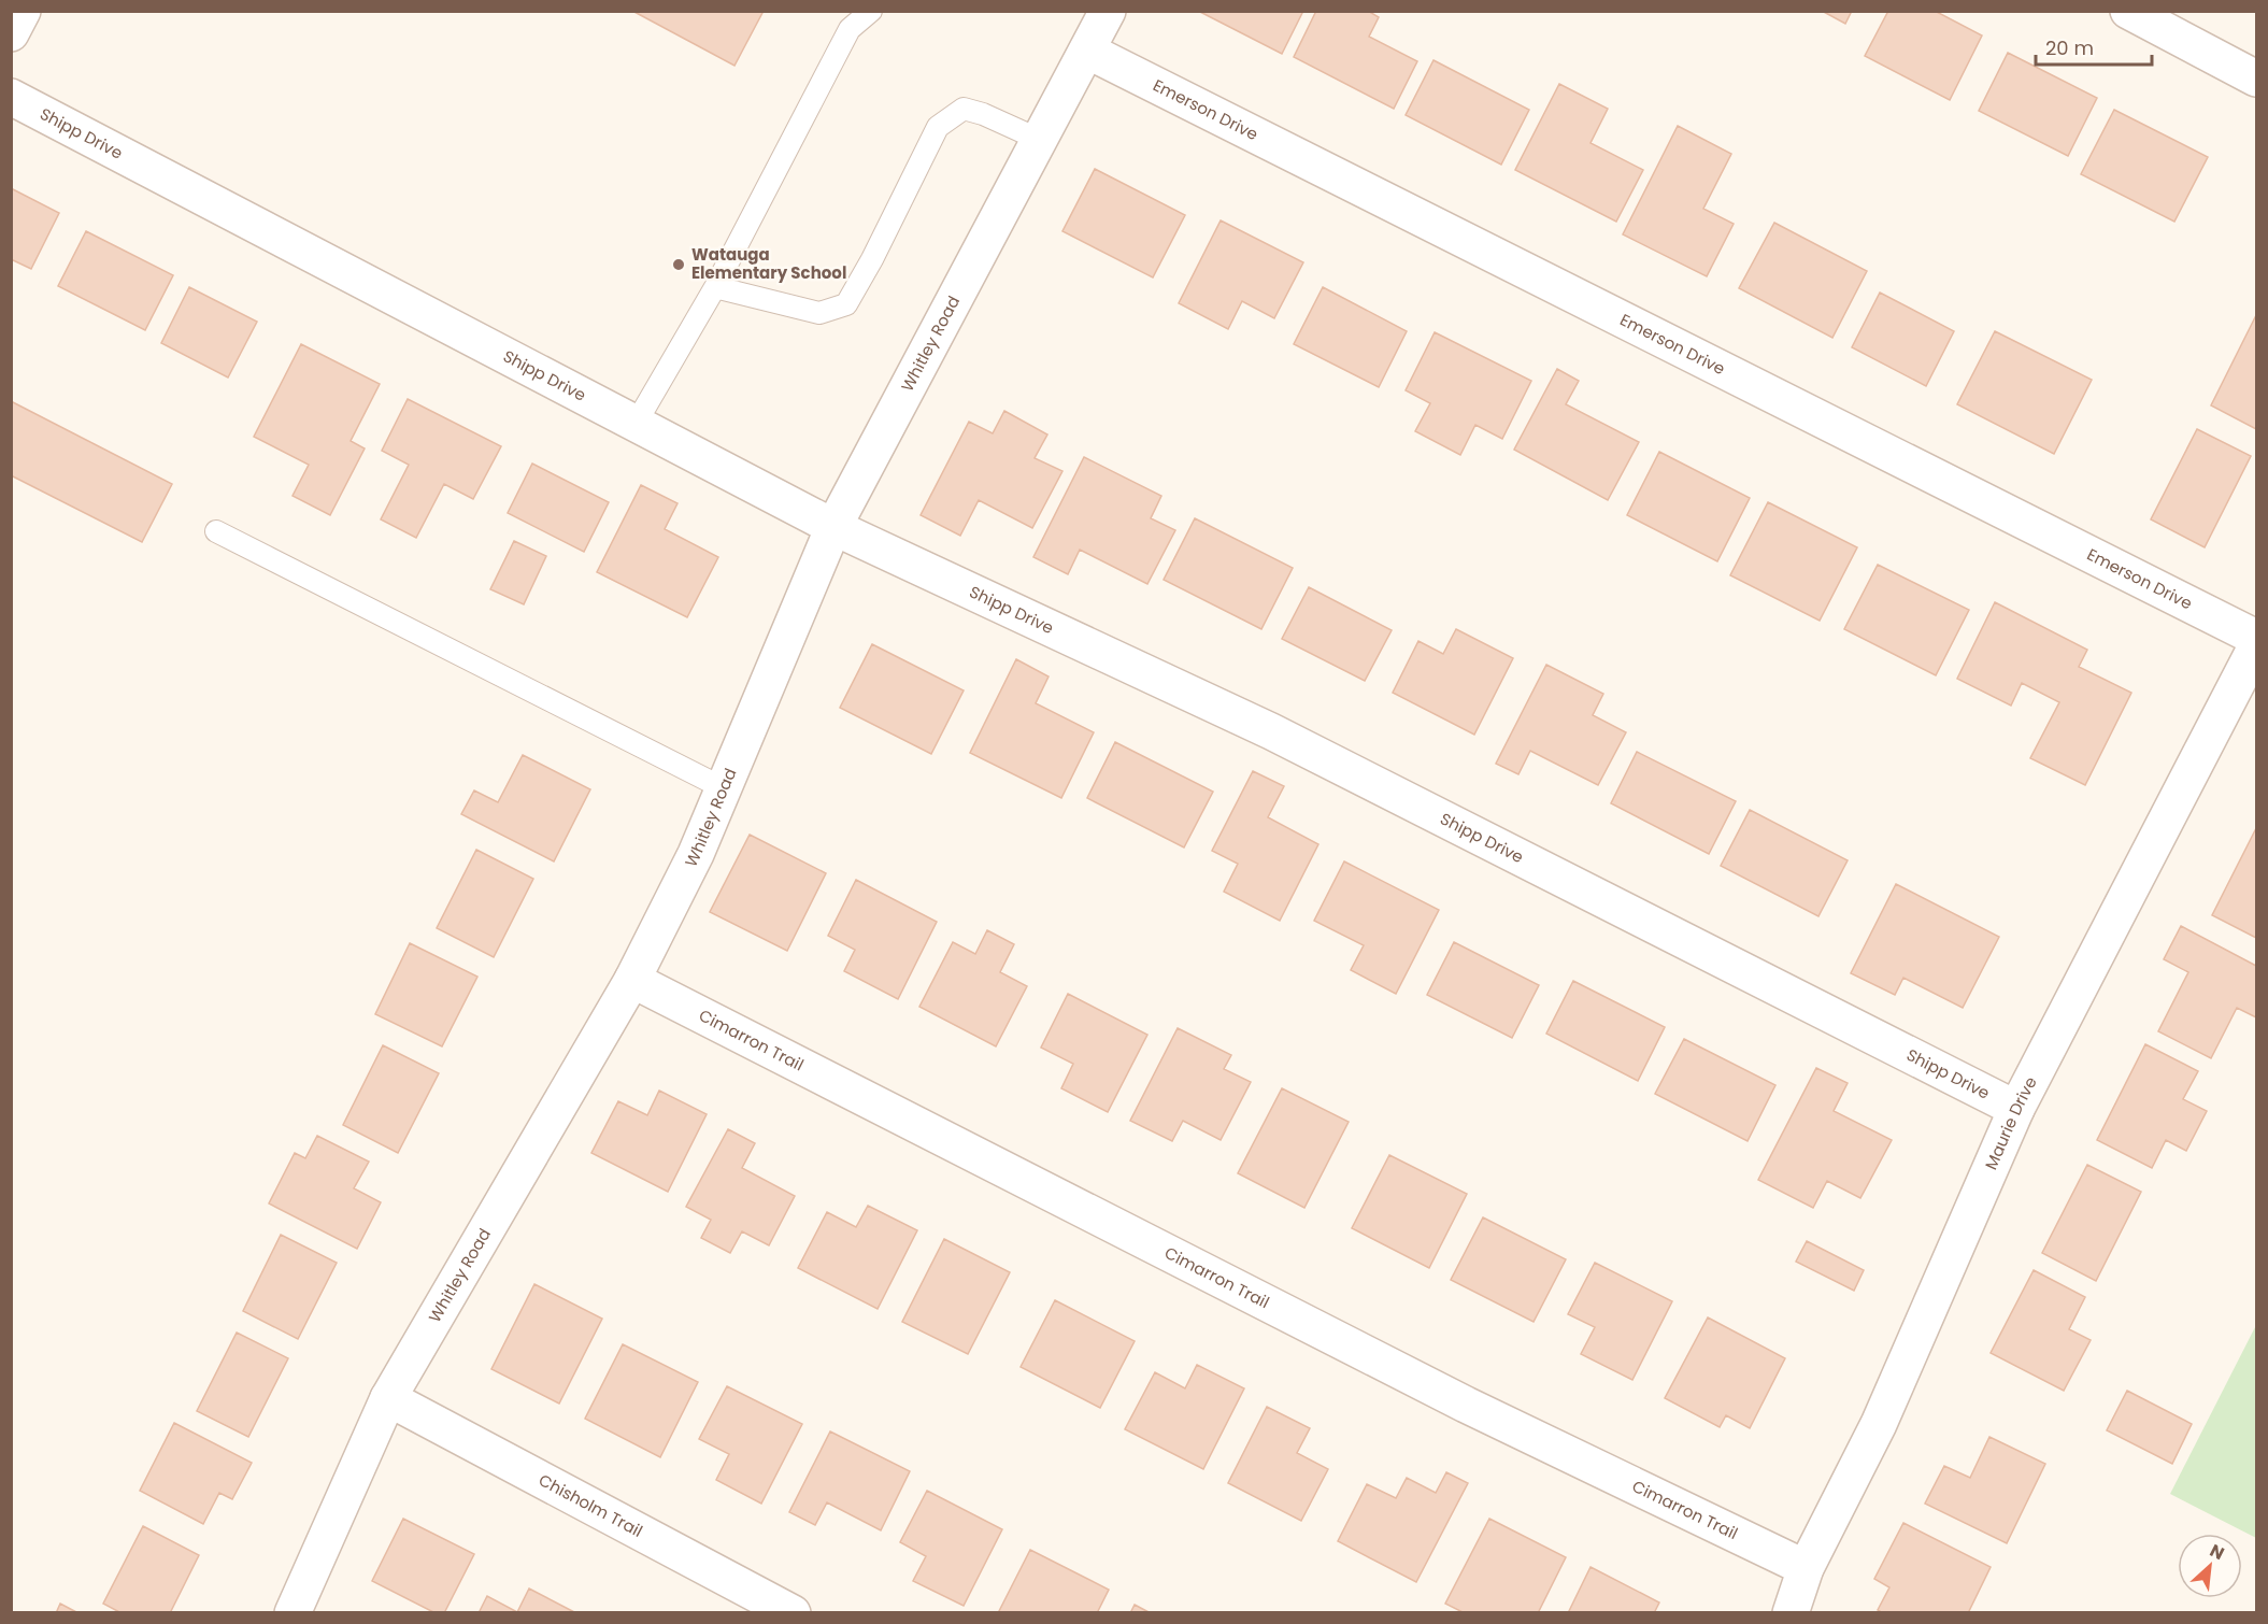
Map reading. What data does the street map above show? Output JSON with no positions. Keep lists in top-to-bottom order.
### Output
{
  "streets": {
    "street": [
      "Emerson Drive",
      "Shipp Drive",
      "Whitley Road",
      "Cimarron Trail",
      "Maurie Drive",
      "Chisholm Trail"
    ]
  },
  "crossings": [
    ["Emerson Drive", "Whitley Road"],
    ["Shipp Drive", "Whitley Road"],
    ["Shipp Drive", "Maurie Drive"],
    ["Whitley Road", "Cimarron Trail"],
    ["Whitley Road", "Chisholm Trail"],
    ["Cimarron Trail", "Maurie Drive"]
  ],
  "places": ["Watauga Elementary School"],
  "scale_bar": "20 m",
  "north": "top right"
}
